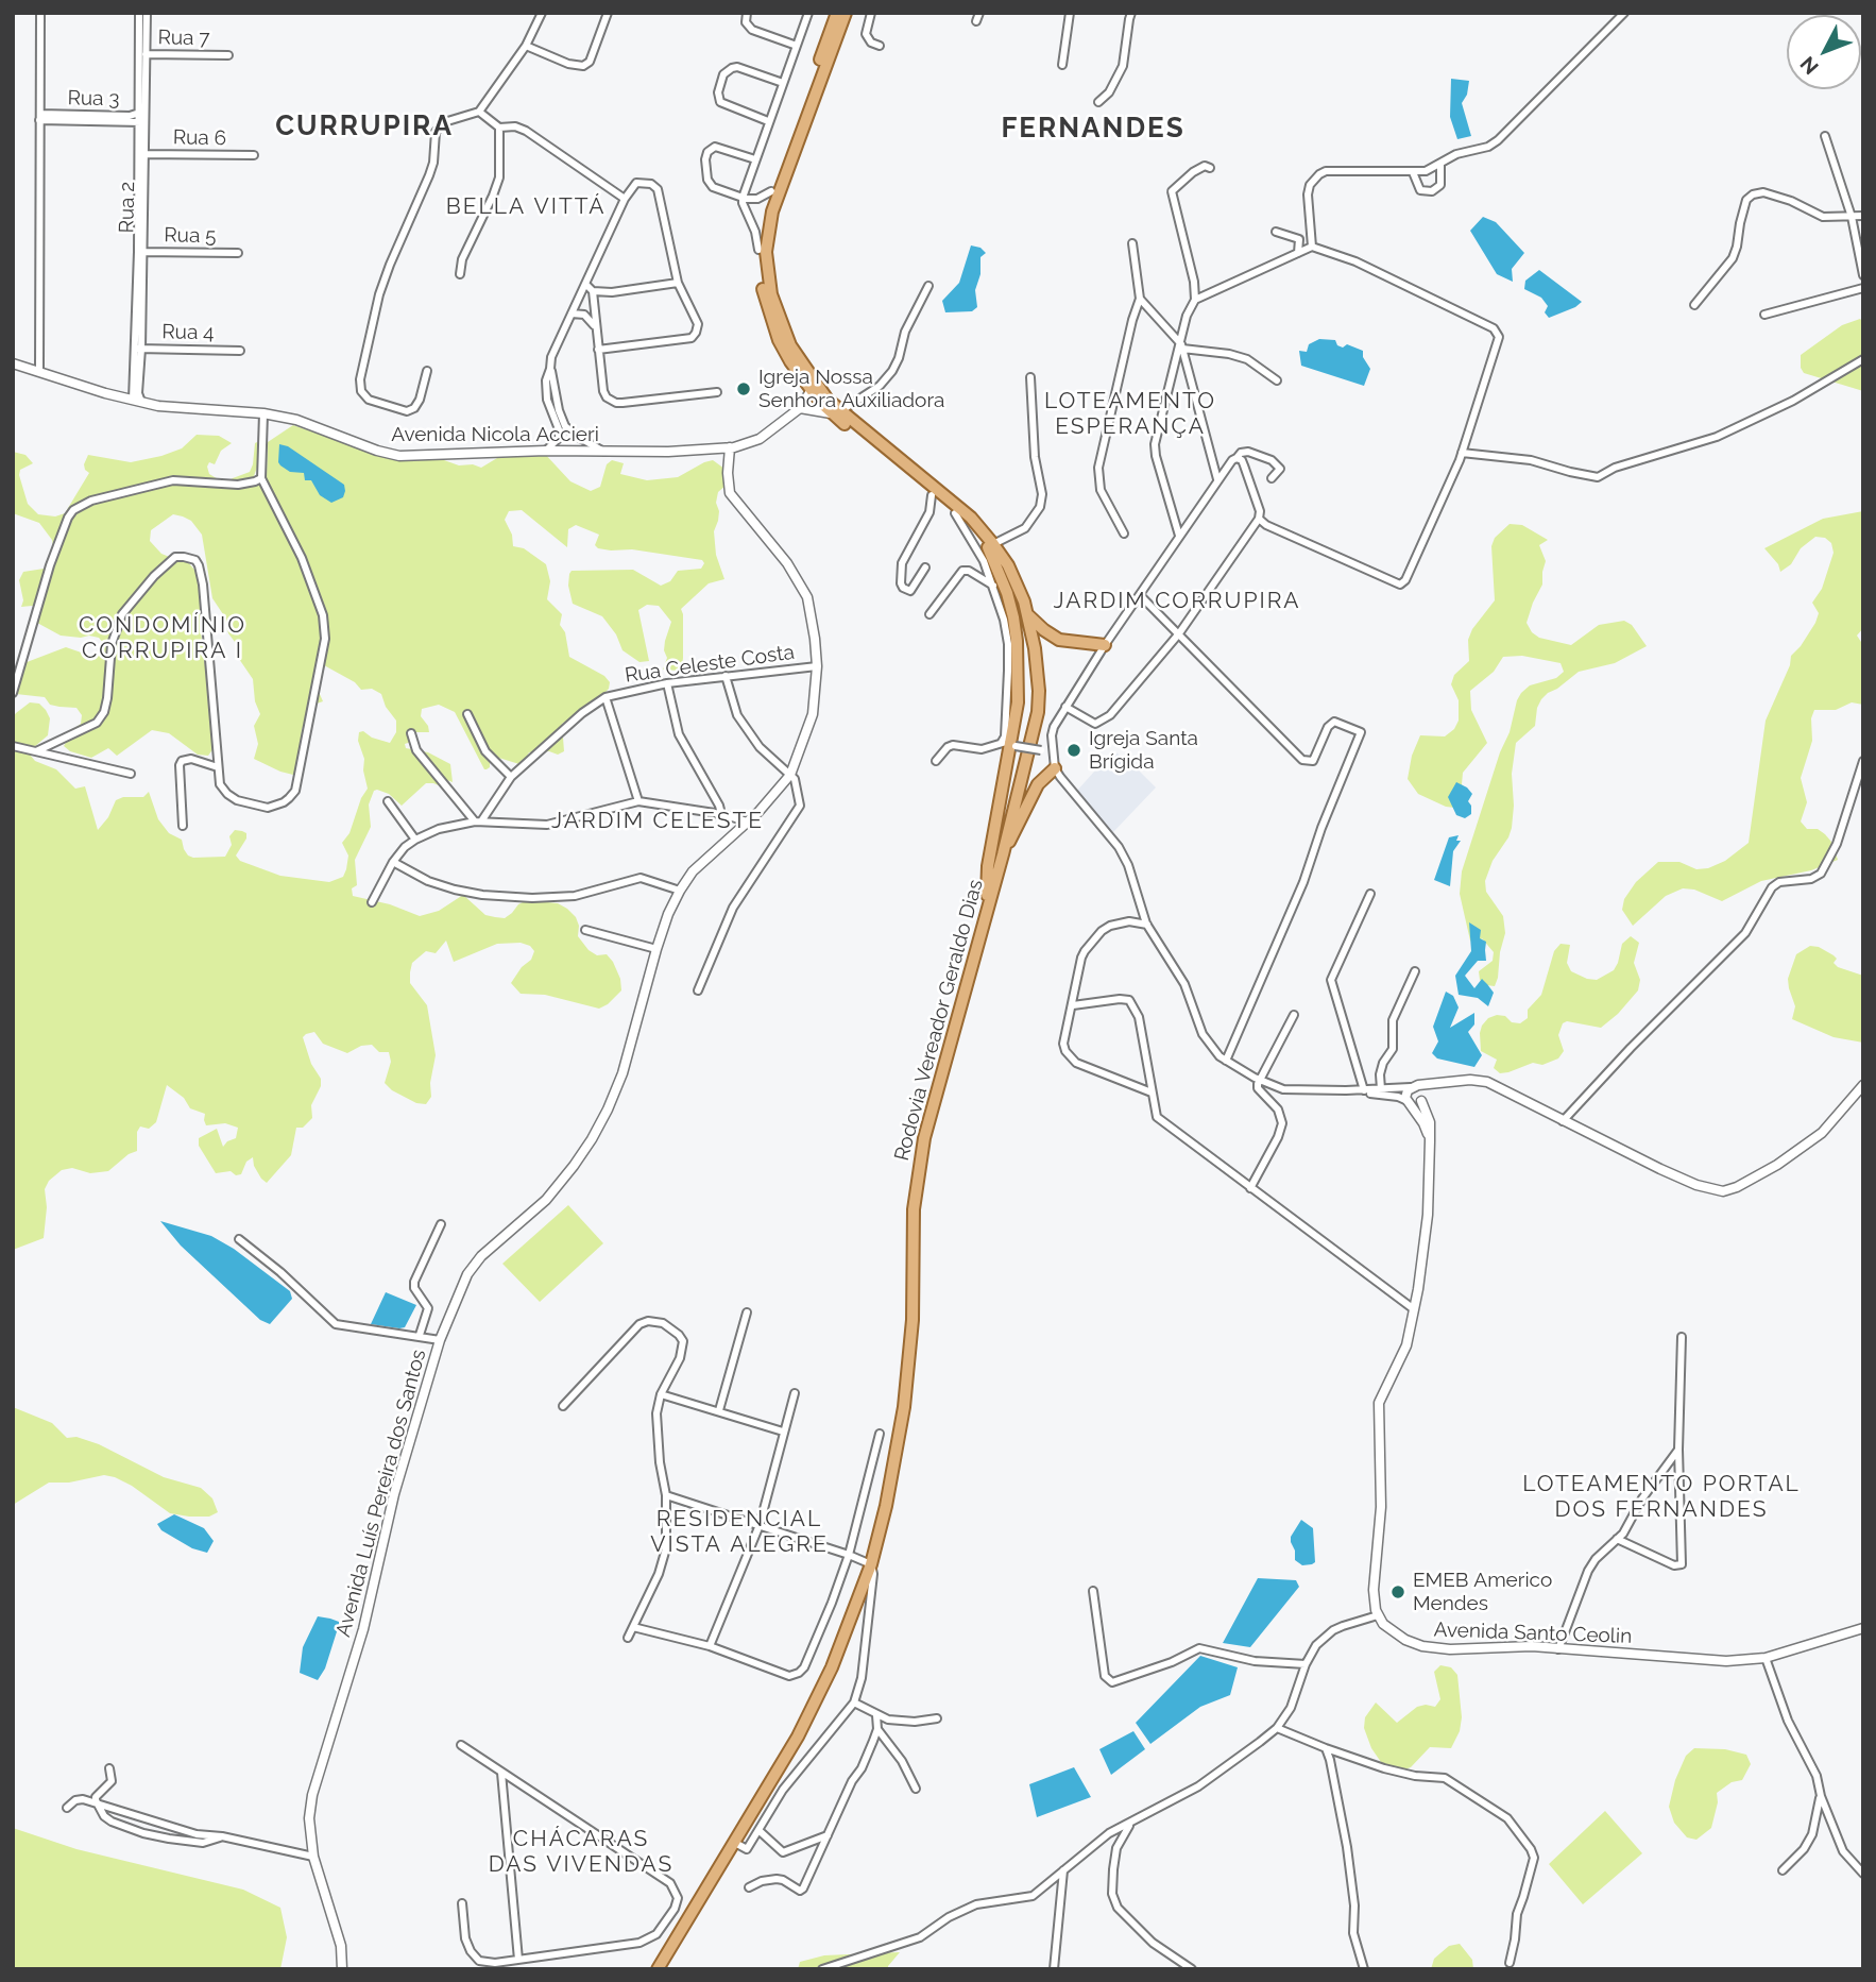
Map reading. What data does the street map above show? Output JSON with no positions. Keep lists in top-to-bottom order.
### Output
{
  "streets": {
    "main road": ["Rodovia Vereador Geraldo Dias"],
    "street": [
      "Rua 7",
      "Rua 3",
      "Rua 6",
      "Rua 2",
      "Rua 5",
      "Rua 4",
      "Avenida Nicola Accieri",
      "Rua Celeste Costa",
      "Avenida Luís Pereira dos Santos",
      "Avenida Santo Ceolin"
    ]
  },
  "crossings": [
    ["Rua 7", "Rua 2"],
    ["Rua 3", "Rua 2"],
    ["Rua 6", "Rua 2"],
    ["Rua 2", "Rua 5"],
    ["Rua 2", "Rua 4"],
    ["Rua 2", "Avenida Nicola Accieri"],
    ["Avenida Nicola Accieri", "Rodovia Vereador Geraldo Dias"],
    ["Avenida Nicola Accieri", "Avenida Luís Pereira dos Santos"],
    ["Rua Celeste Costa", "Avenida Luís Pereira dos Santos"]
  ],
  "districts": [
    "CURRUPIRA",
    "FERNANDES",
    "BELLA VITTÁ",
    "LOTEAMENTO ESPERANÇA",
    "JARDIM CORRUPIRA",
    "CONDOMÍNIO CORRUPIRA I",
    "JARDIM CELESTE",
    "LOTEAMENTO PORTAL DOS FERNANDES",
    "RESIDENCIAL VISTA ALEGRE",
    "CHÁCARAS DAS VIVENDAS"
  ],
  "places": ["Igreja Nossa Senhora Auxiliadora", "Igreja Santa Brígida", "EMEB Americo Mendes"],
  "north": "bottom left"
}
